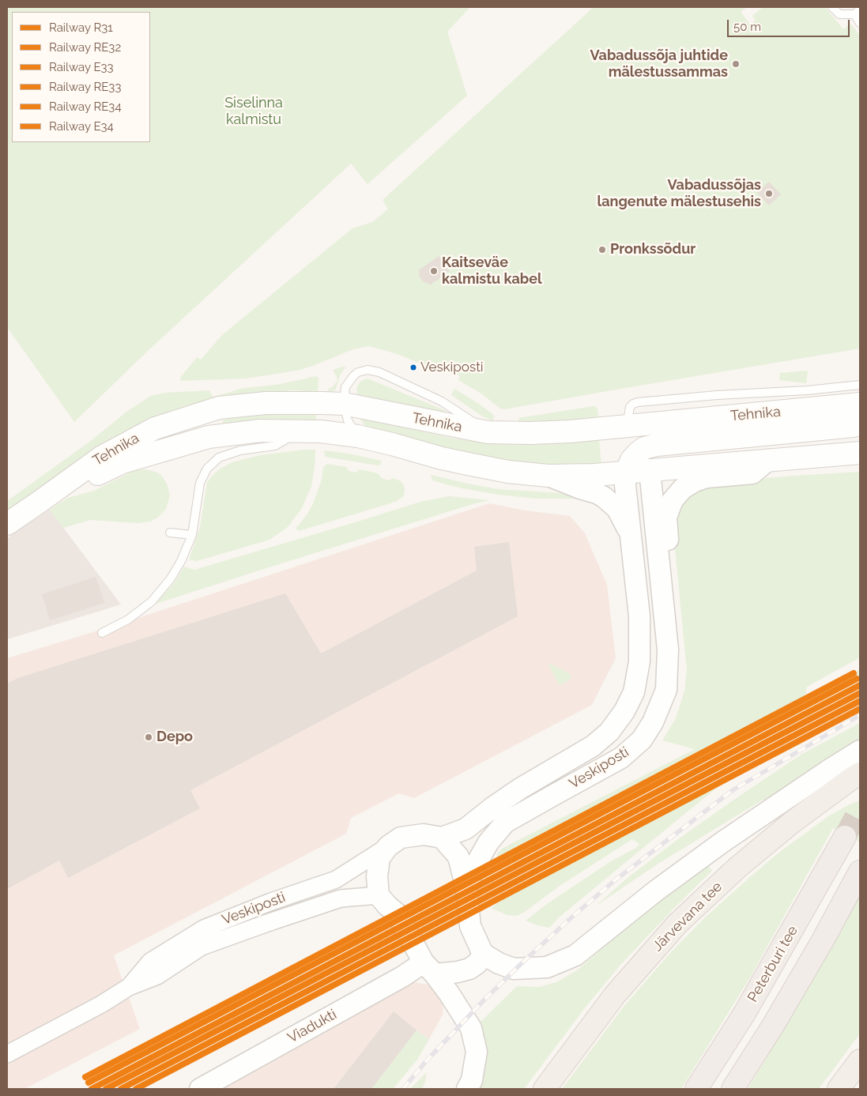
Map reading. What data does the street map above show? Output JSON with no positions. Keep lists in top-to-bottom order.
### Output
{
  "streets": {
    "highway": ["Peterburi tee"],
    "main road": ["Tehnika", "Järvevana tee"],
    "street": ["Veskiposti", "Viadukti"]
  },
  "crossings": [
    ["Tehnika", "Veskiposti"]
  ],
  "parks": ["Siselinna kalmistu"],
  "places": [
    "Vabadussõja juhtide mälestussammas",
    "Vabadussõjas langenute mälestusehis",
    "Pronkssõdur",
    "Kaitseväe kalmistu kabel",
    "Veskiposti",
    "Depo"
  ],
  "lines": [
    "rail line RE34",
    "rail line E33",
    "rail line R31",
    "rail line RE32",
    "rail line RE33",
    "rail line E34"
  ],
  "legend": [
    "Railway R31",
    "Railway RE32",
    "Railway E33",
    "Railway RE33",
    "Railway RE34",
    "Railway E34"
  ],
  "scale_bar": "50 m"
}
